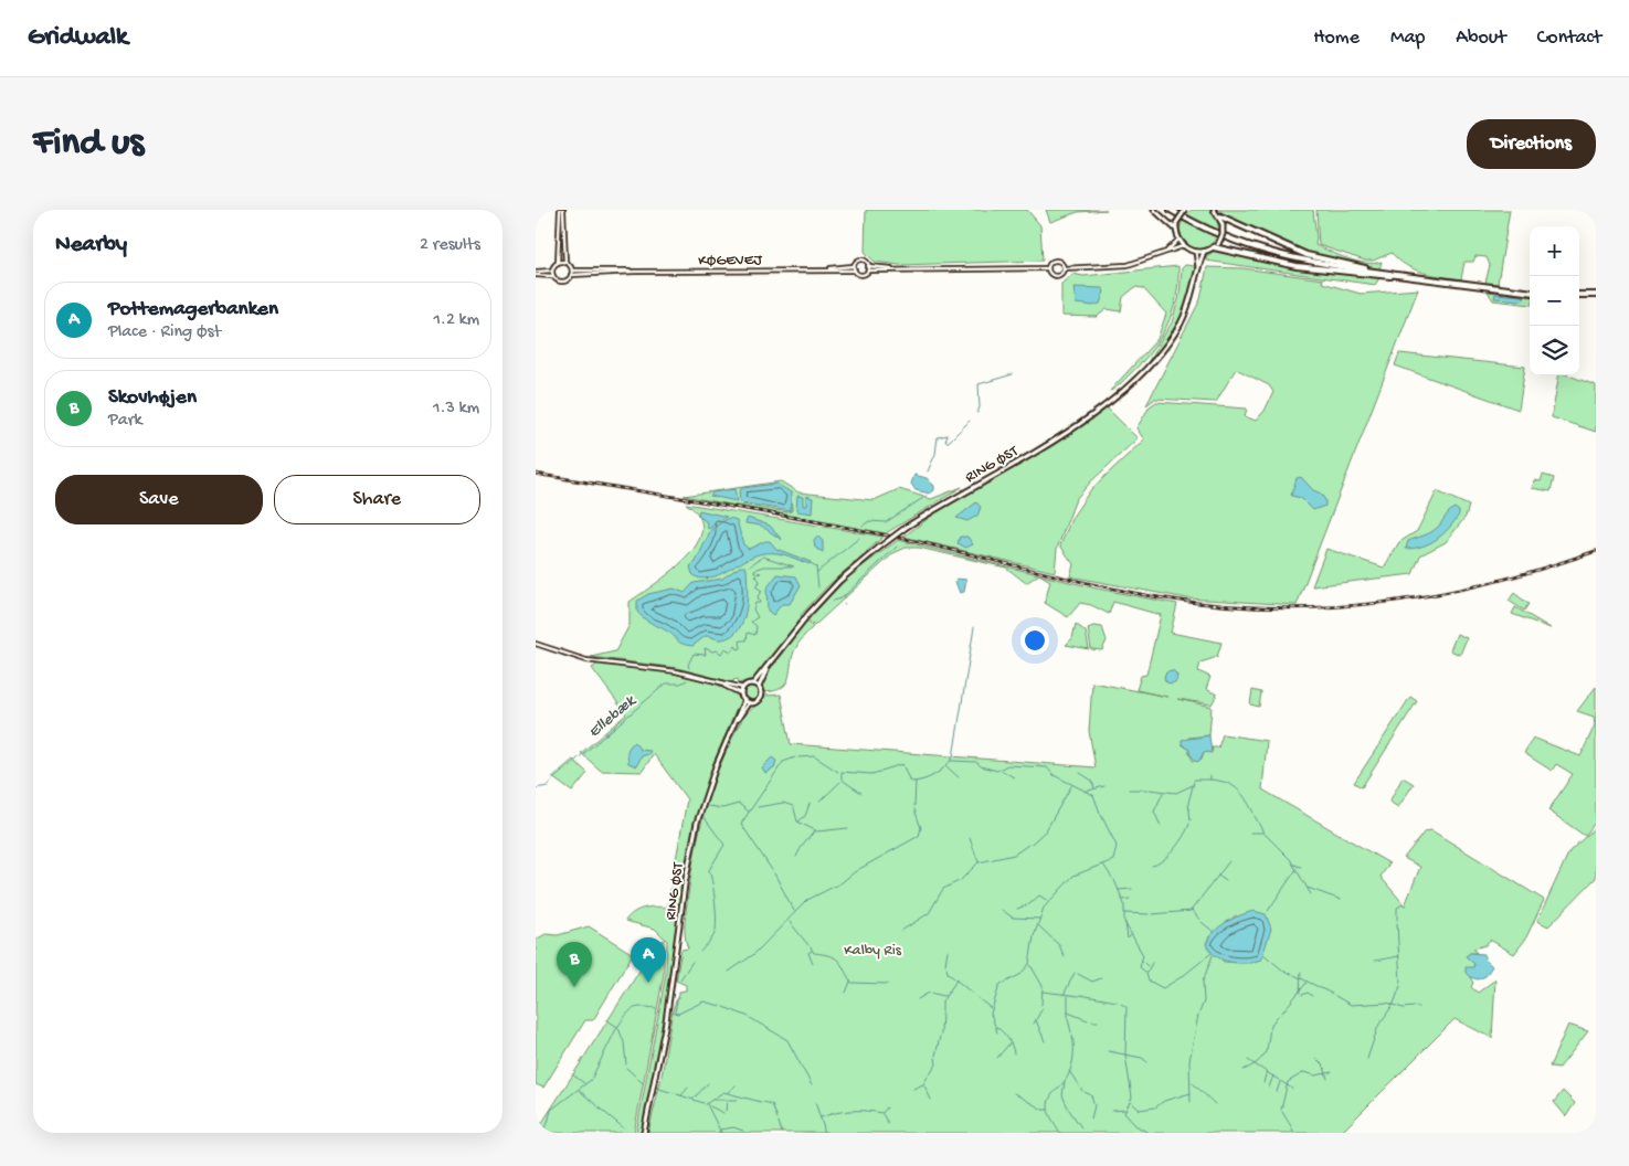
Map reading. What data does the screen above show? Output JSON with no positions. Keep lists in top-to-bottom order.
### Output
{
  "streets": {
    "main road": ["RING ØST"],
    "street": ["KØGEVEJ"]
  },
  "water": ["Ellebæk"],
  "parks": ["Kalby Ris"],
  "page": {
    "header": "Gridwalk",
    "nav": [
      "Home",
      "Map",
      "About",
      "Contact"
    ],
    "buttons": [
      "Directions",
      ["Save", "Share"]
    ],
    "title": "Find us",
    "heading": ["Nearby", "2 results"],
    "map_buttons": ["+", "−"],
    "list": [
      {
        "mark": "A",
        "name": "Pottemagerbanken",
        "note": "Place · Ring Øst",
        "value": "1.2 km"
      },
      {
        "mark": "B",
        "name": "Skovhøjen",
        "note": "Park",
        "value": "1.3 km"
      }
    ],
    "pins": ["A", "B"]
  }
}
